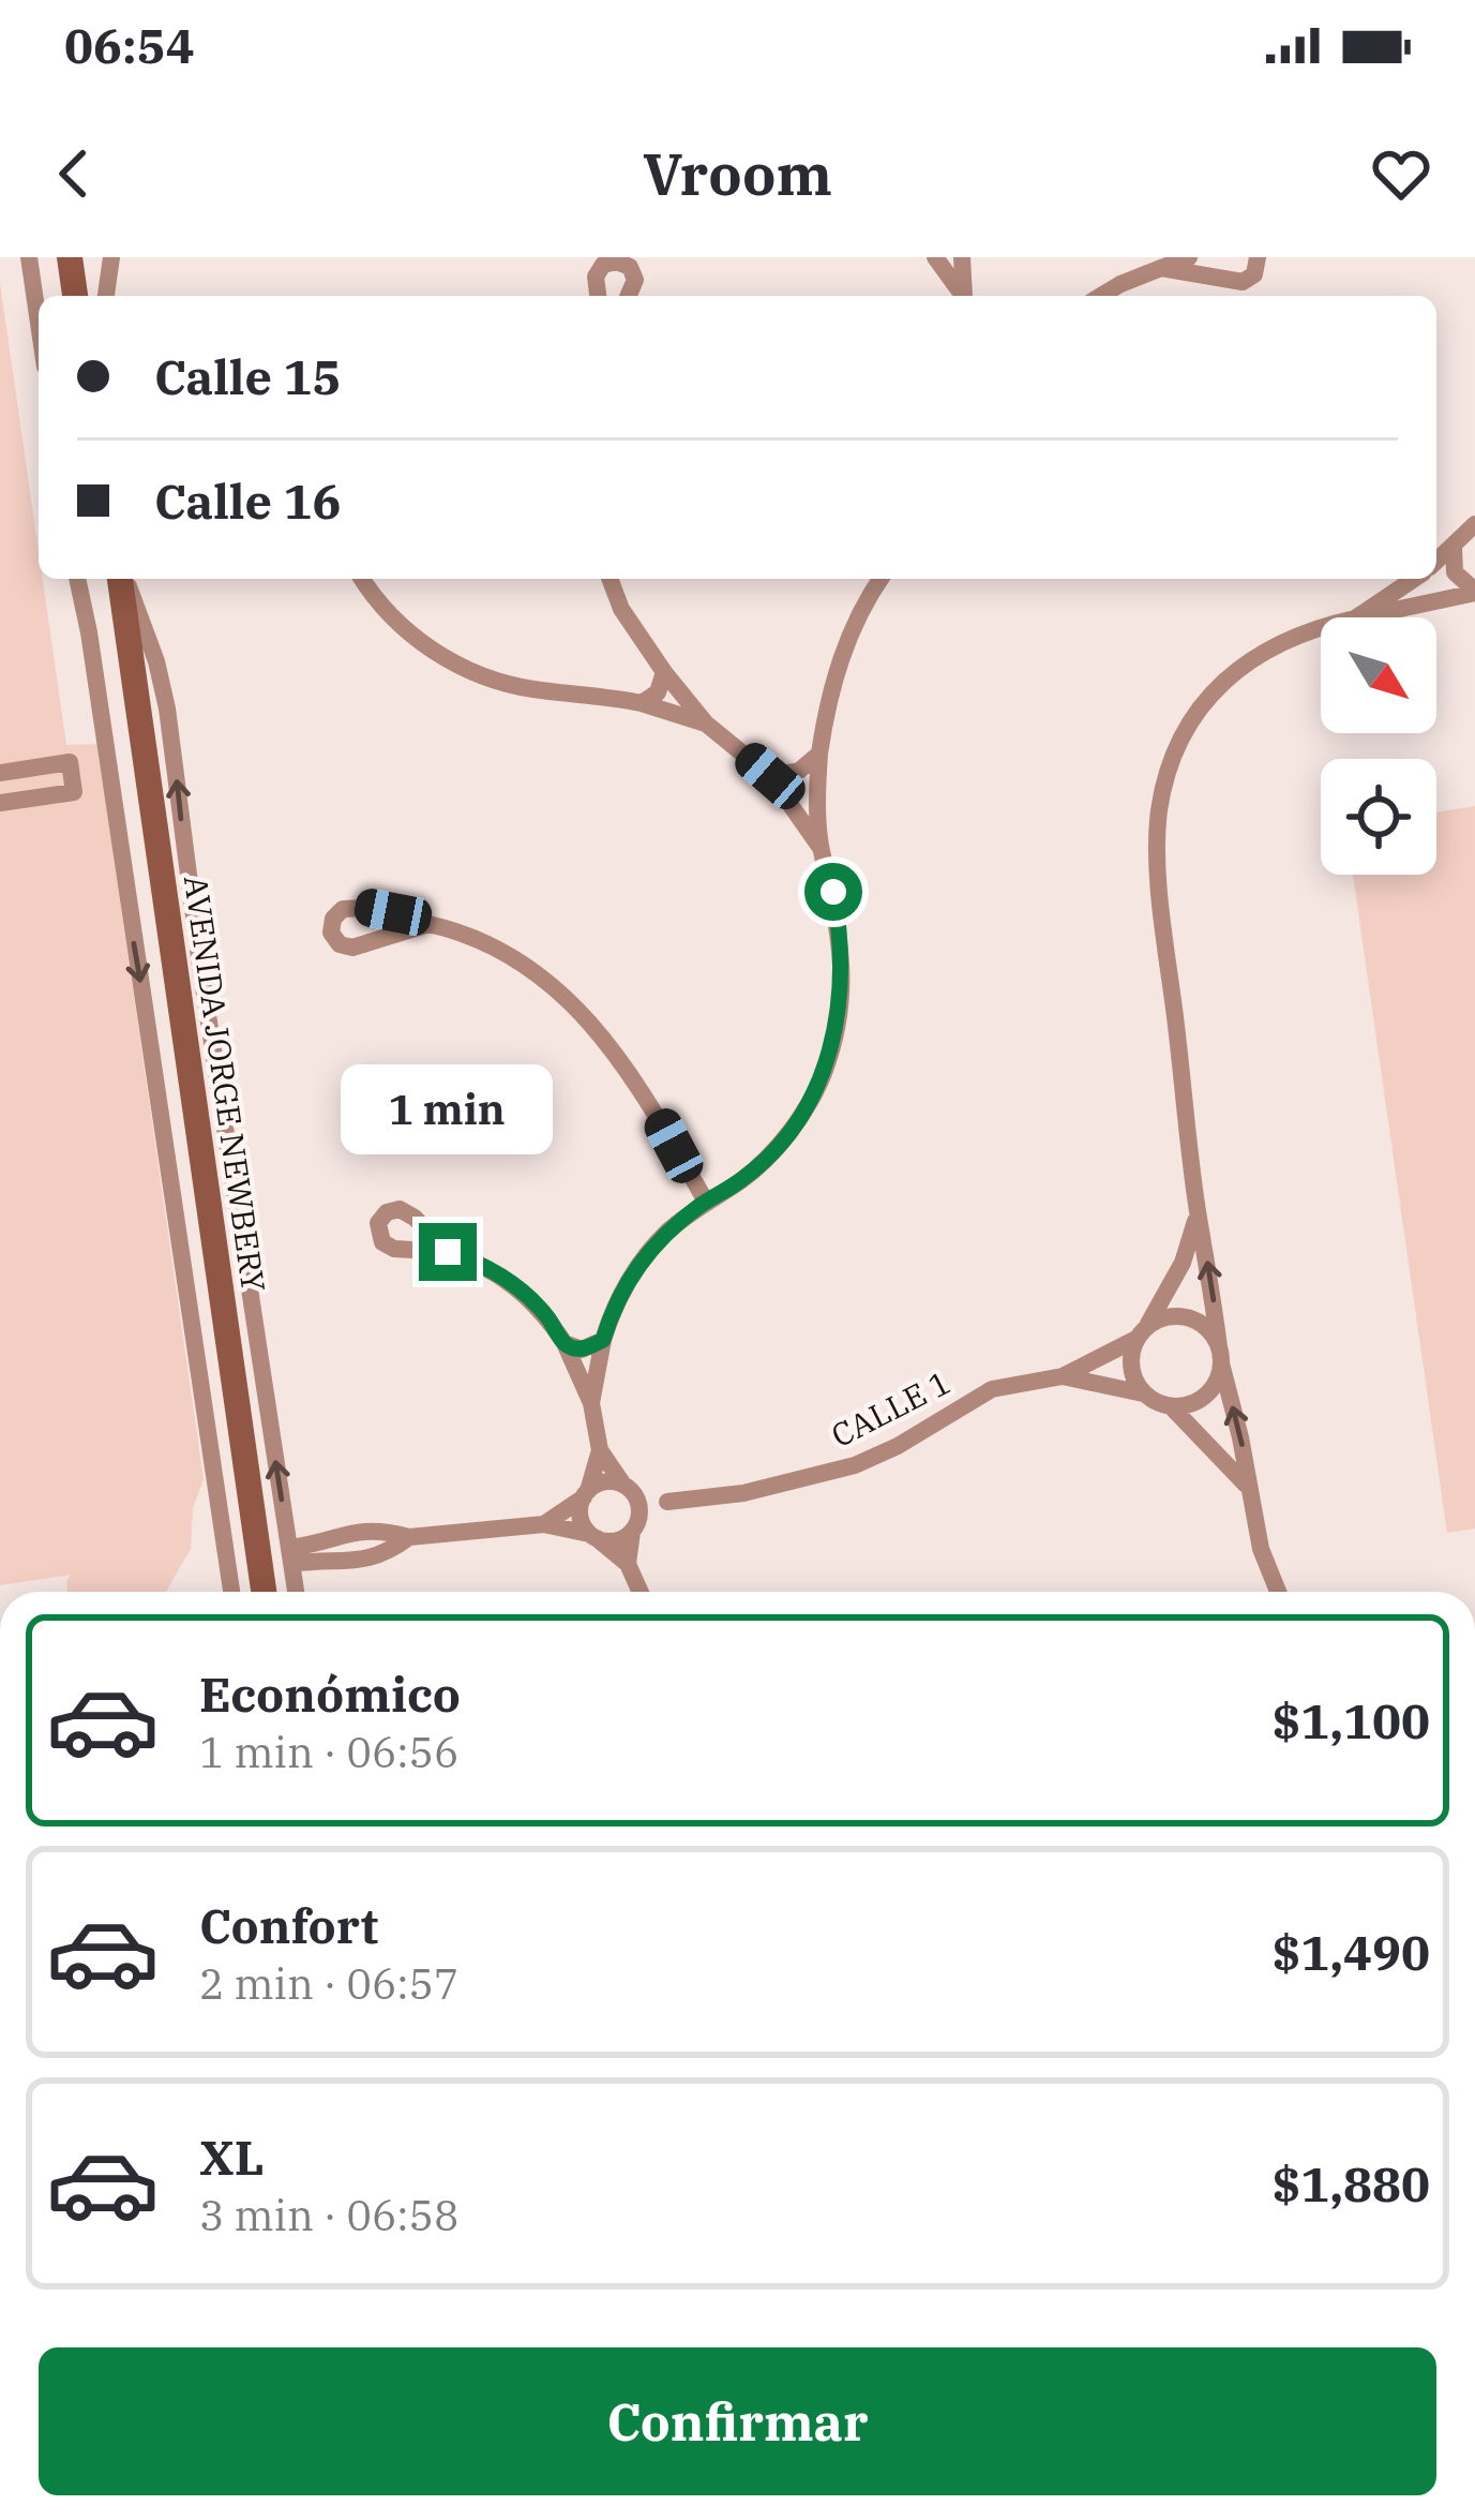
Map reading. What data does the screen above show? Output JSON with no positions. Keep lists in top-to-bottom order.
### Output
{
  "streets": {
    "main road": ["AVENIDA JORGE NEWBERY"],
    "street": ["CALLE 1"]
  },
  "north": "bottom right",
  "page": {
    "status": "06:54",
    "header": "Vroom",
    "banner": ["Calle 15", "Calle 16"],
    "bubble": "1 min",
    "list": [
      {
        "name": "Económico",
        "note": "1 min · 06:56",
        "value": "$1,100"
      },
      {
        "name": "Confort",
        "note": "2 min · 06:57",
        "value": "$1,490"
      },
      {
        "name": "XL",
        "note": "3 min · 06:58",
        "value": "$1,880"
      }
    ],
    "buttons": "Confirmar"
  }
}
